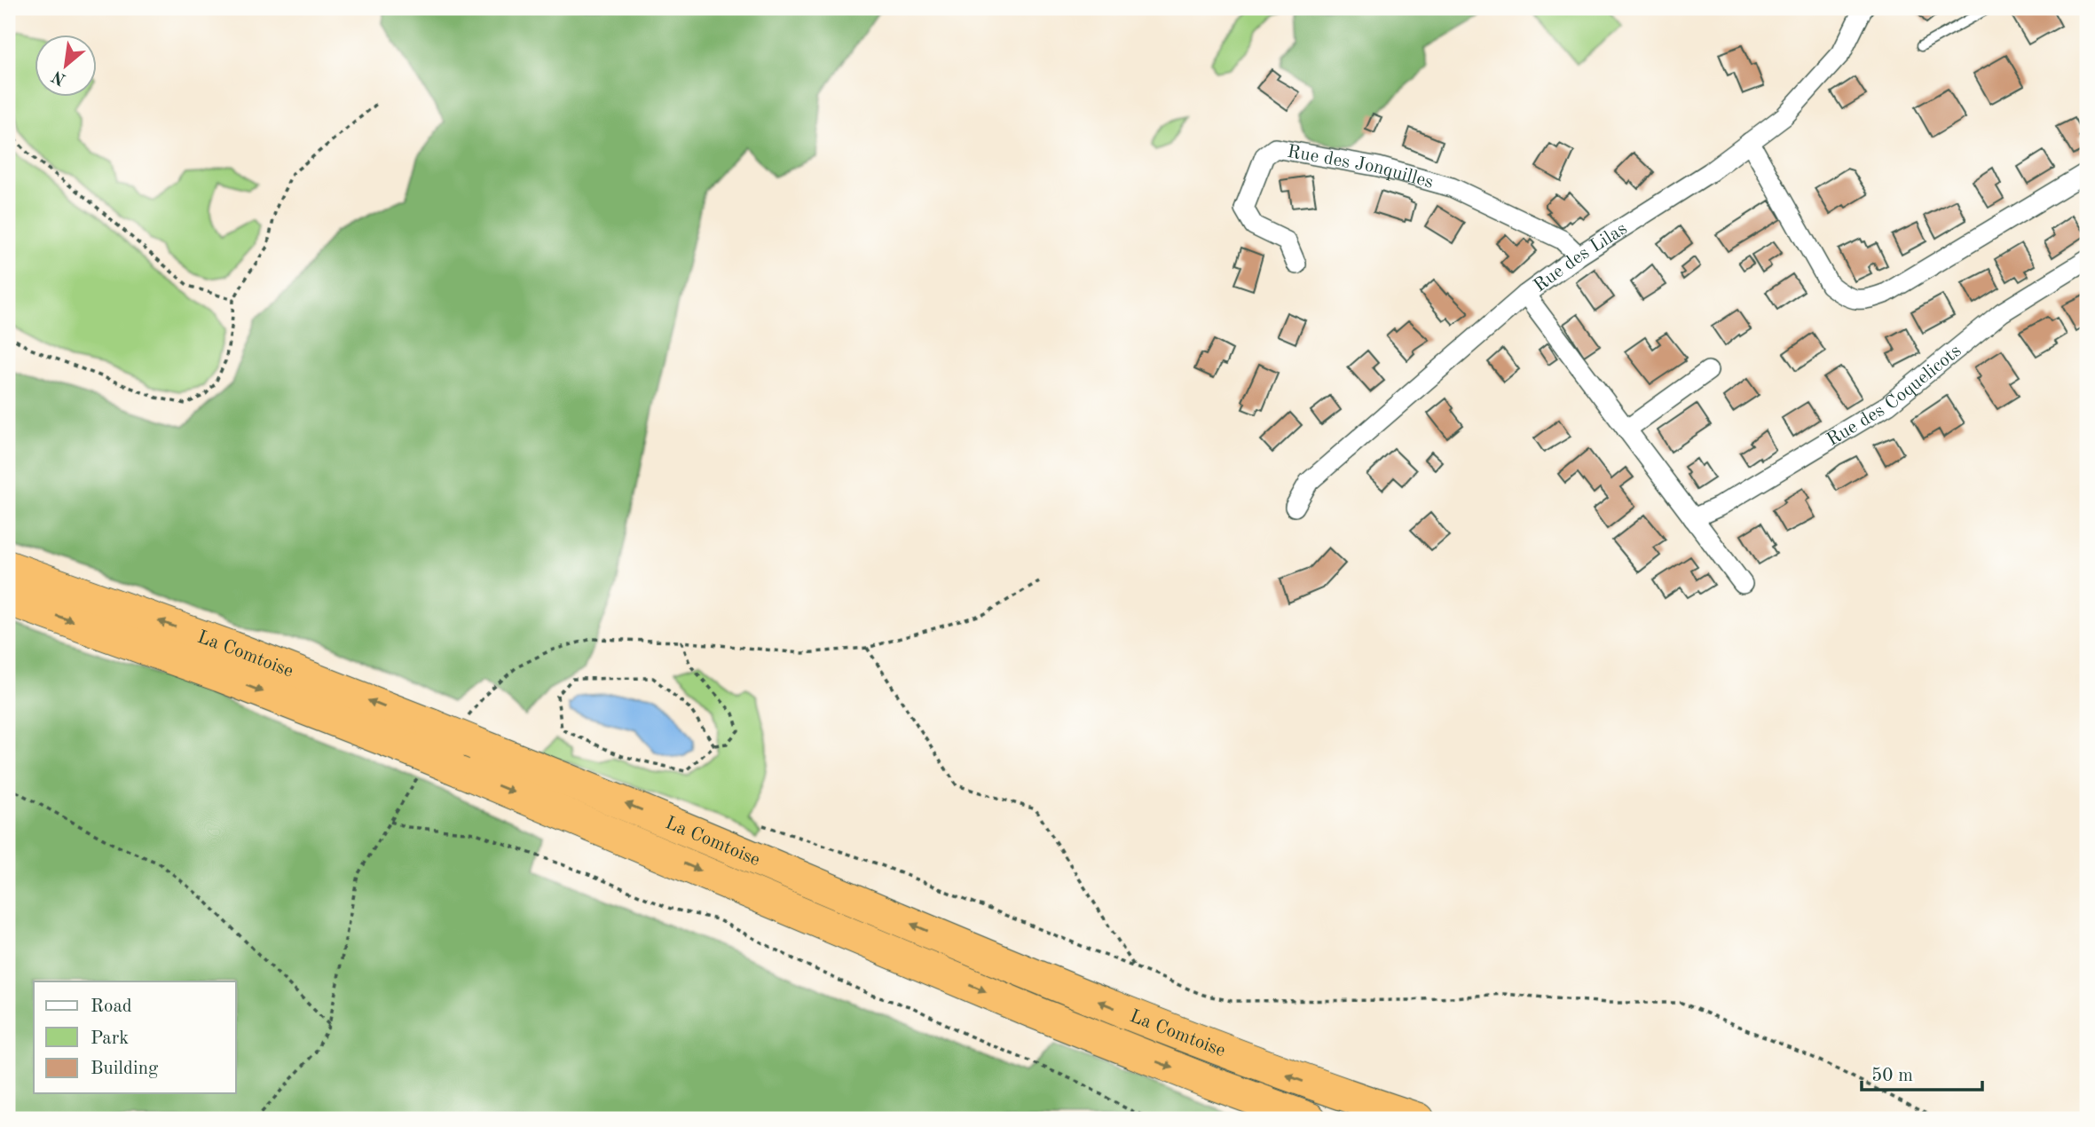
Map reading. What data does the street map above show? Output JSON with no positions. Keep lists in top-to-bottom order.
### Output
{
  "streets": {
    "highway": ["La Comtoise"],
    "street": ["Rue des Jonquilles", "Rue des Lilas", "Rue des Coquelicots"]
  },
  "crossings": [
    ["Rue des Jonquilles", "Rue des Lilas"]
  ],
  "legend": ["Road", "Park", "Building"],
  "scale_bar": "50 m",
  "north": "bottom left"
}
